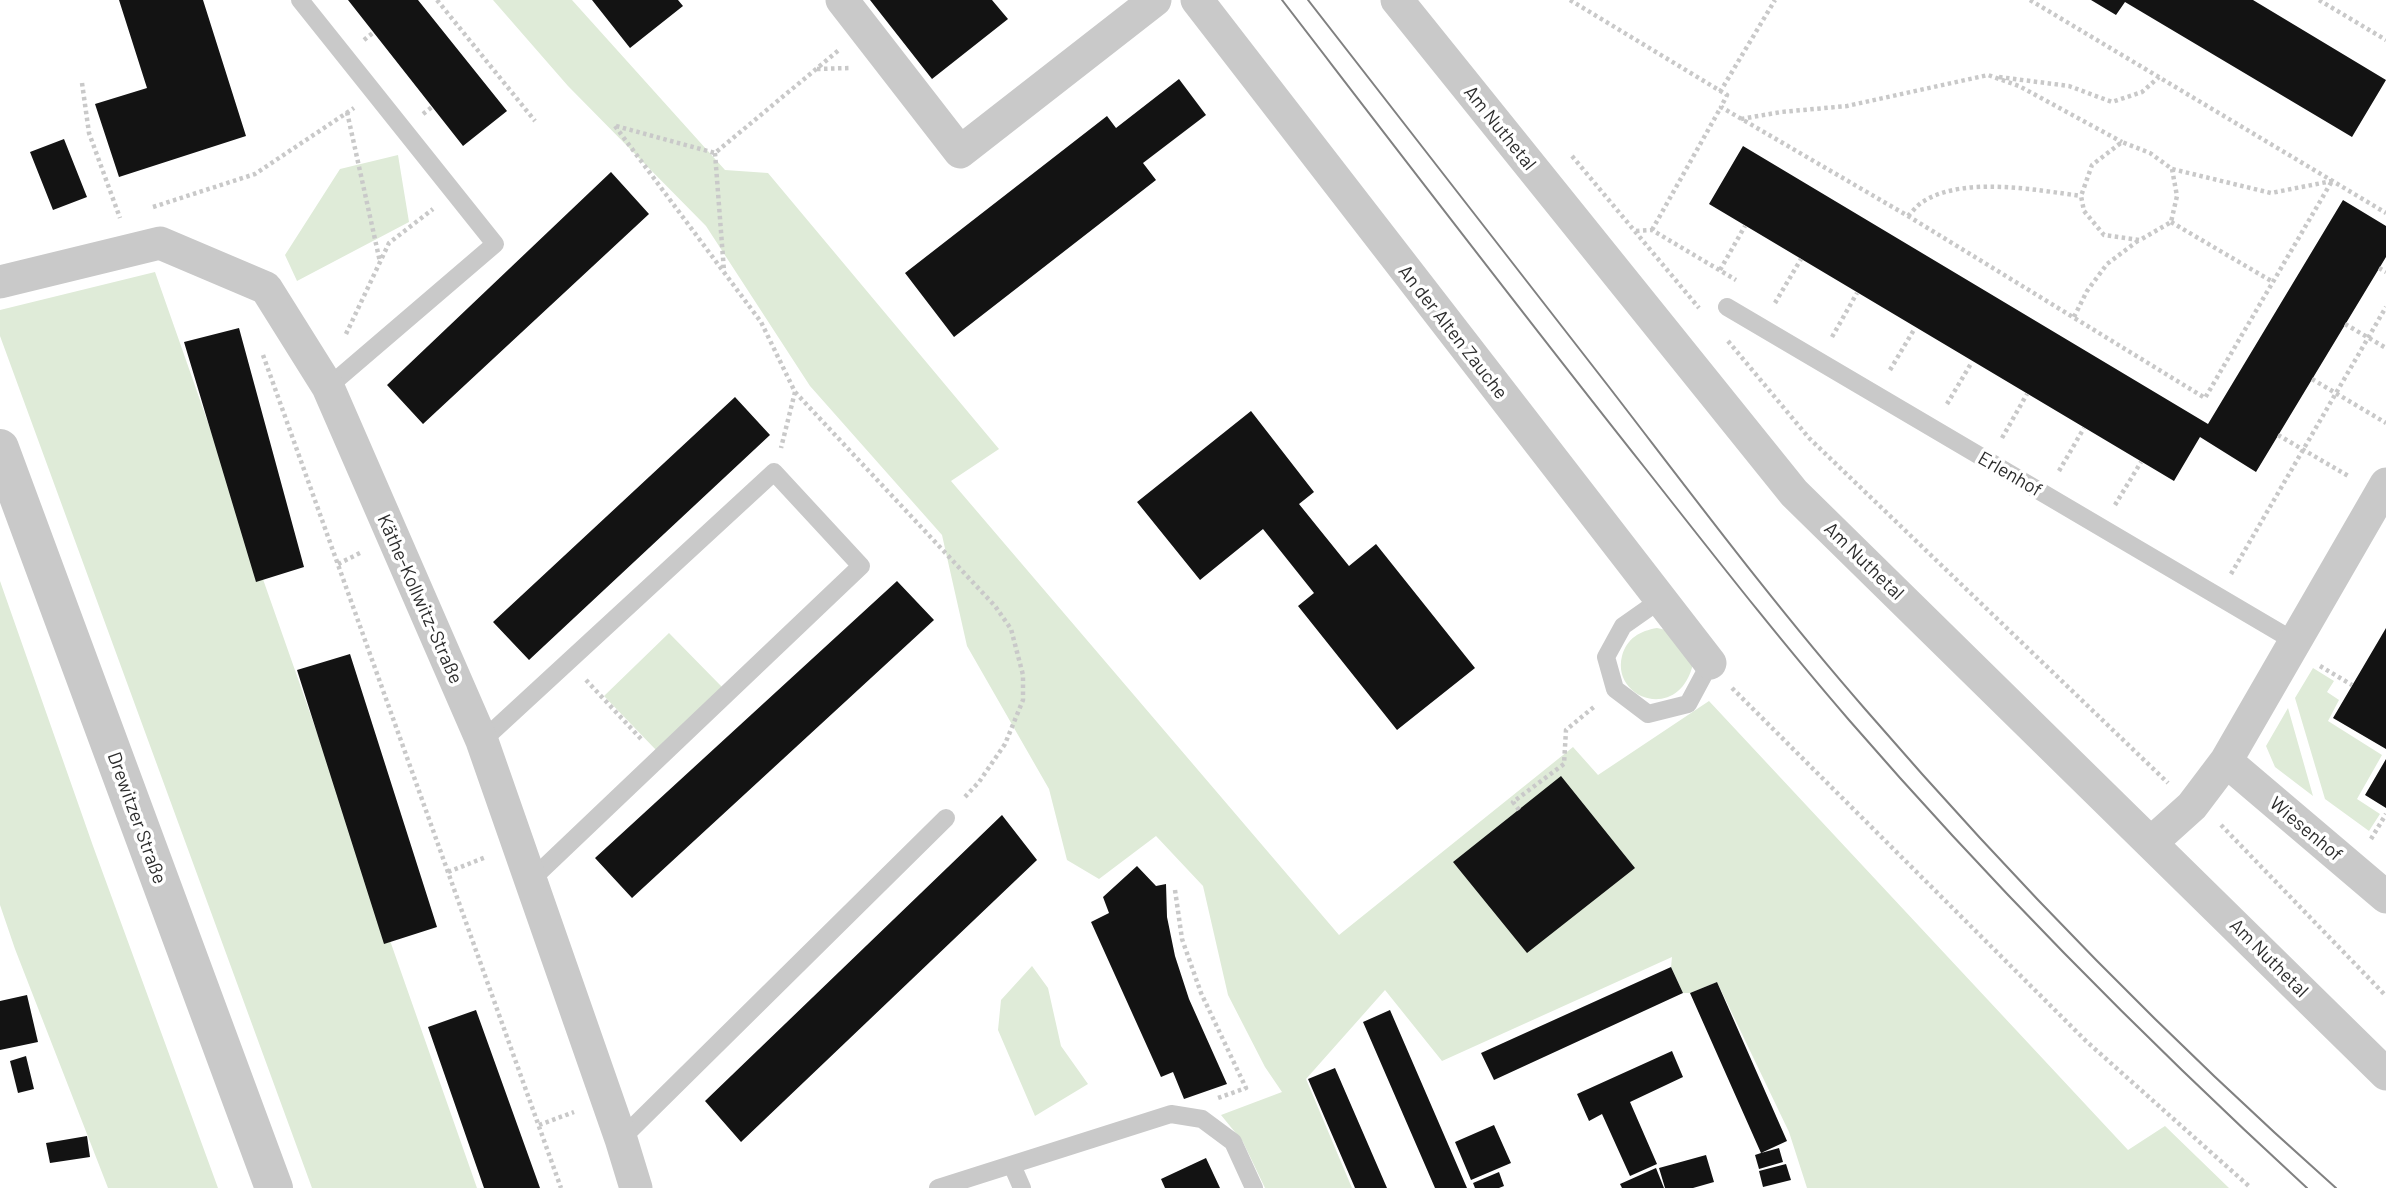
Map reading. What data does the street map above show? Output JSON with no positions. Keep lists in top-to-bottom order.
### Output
{
  "streets": {
    "street": [
      "Am Nuthetal",
      "An der Alten Zauche",
      "Käthe-Kollwitz-Straße",
      "Drewitzer Straße",
      "Wiesenhof"
    ],
    "lane": ["Erlenhof"]
  }
}
